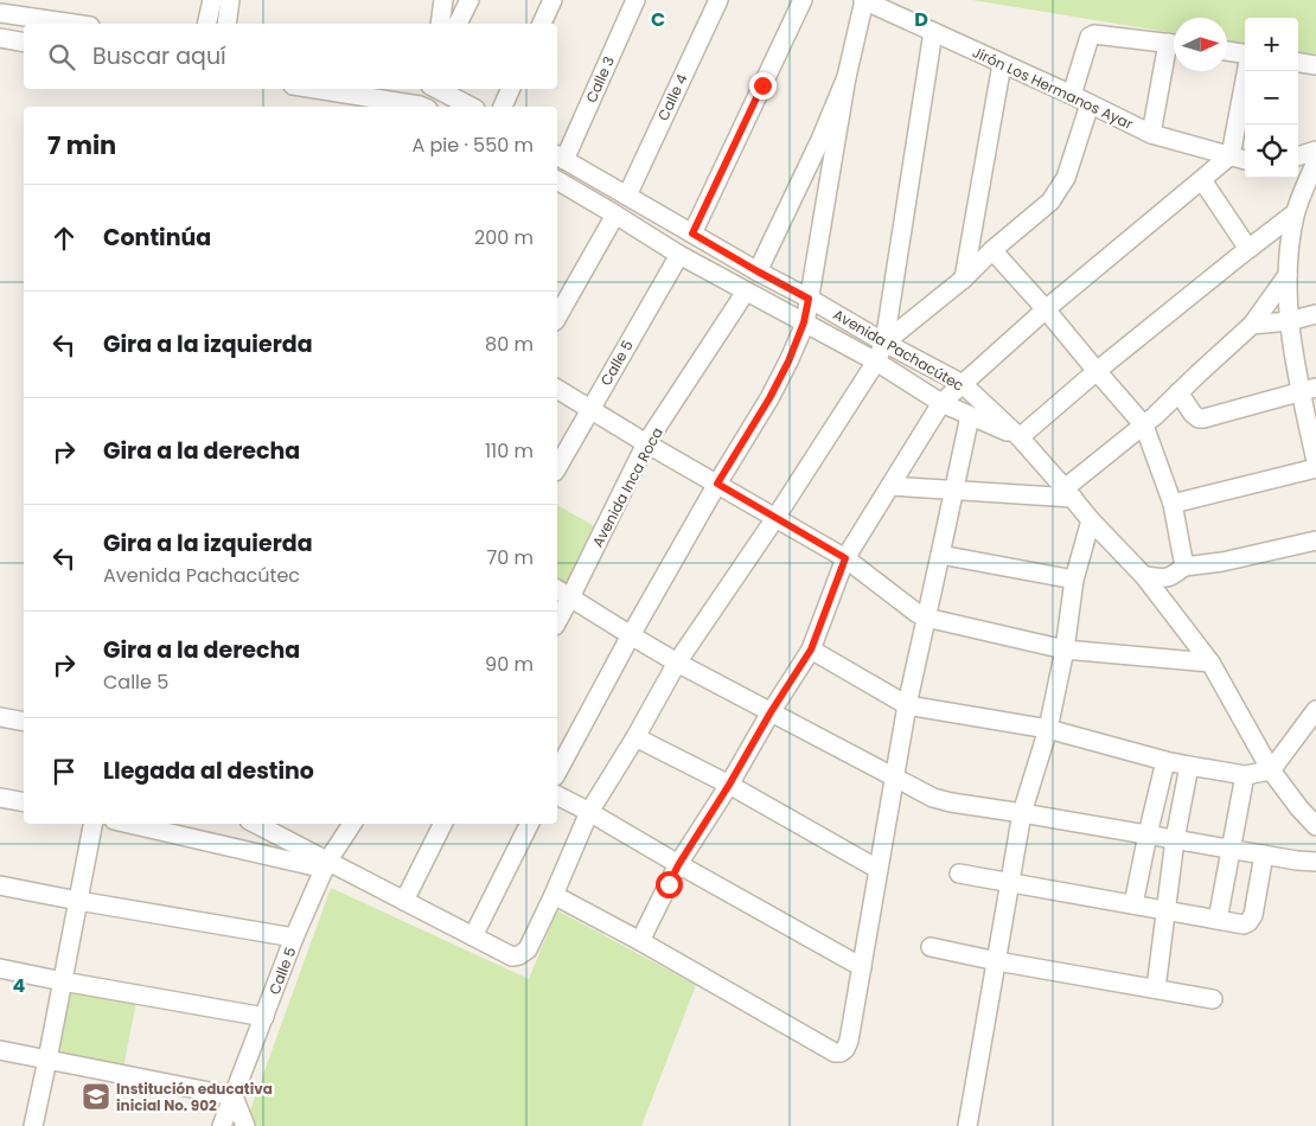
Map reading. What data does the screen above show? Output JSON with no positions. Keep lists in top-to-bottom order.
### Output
{
  "streets": {
    "street": [
      "Calle 3",
      "Jirón Los Hermanos Ayar",
      "Calle 4",
      "Avenida Pachacútec",
      "Calle 5",
      "Avenida Inca Roca"
    ]
  },
  "crossings": [
    ["Calle 3", "Avenida Pachacútec"],
    ["Calle 4", "Avenida Pachacútec"],
    ["Avenida Pachacútec", "Calle 5"],
    ["Avenida Pachacútec", "Avenida Inca Roca"]
  ],
  "places": {
    "school or university": ["Institución educativa inicial No. 902"]
  },
  "north": "right",
  "page": {
    "map_buttons": ["+", "−"],
    "search": "Buscar aquí",
    "heading": ["7 min", "A pie · 550 m"],
    "list": [
      ["Continúa", "200 m"],
      ["Gira a la izquierda", "80 m"],
      ["Gira a la derecha", "110 m"],
      ["Gira a la izquierda", "Avenida Pachacútec", "70 m"],
      ["Gira a la derecha", "Calle 5", "90 m"],
      "Llegada al destino"
    ]
  },
  "grid": {
    "columns": ["C", "D"],
    "rows": ["4"]
  }
}
